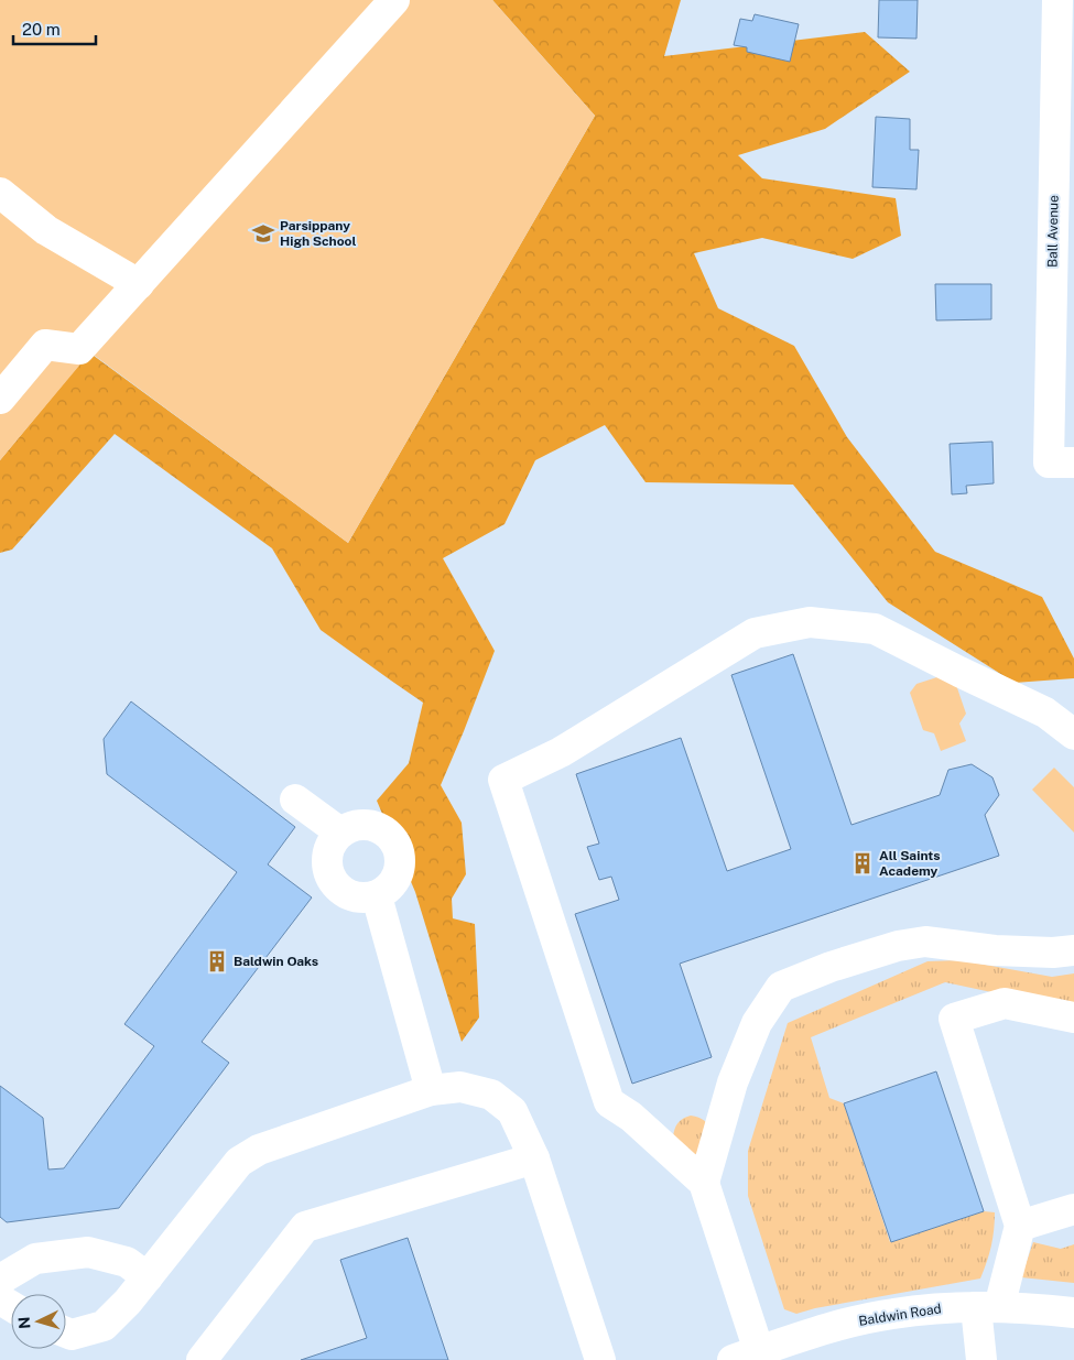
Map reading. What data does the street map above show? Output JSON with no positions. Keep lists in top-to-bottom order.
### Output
{
  "streets": {
    "street": ["Ball Avenue", "Baldwin Road"]
  },
  "places": {
    "school or university": ["Parsippany High School"],
    "building": ["All Saints Academy", "Baldwin Oaks"]
  },
  "scale_bar": "20 m",
  "north": "left"
}
